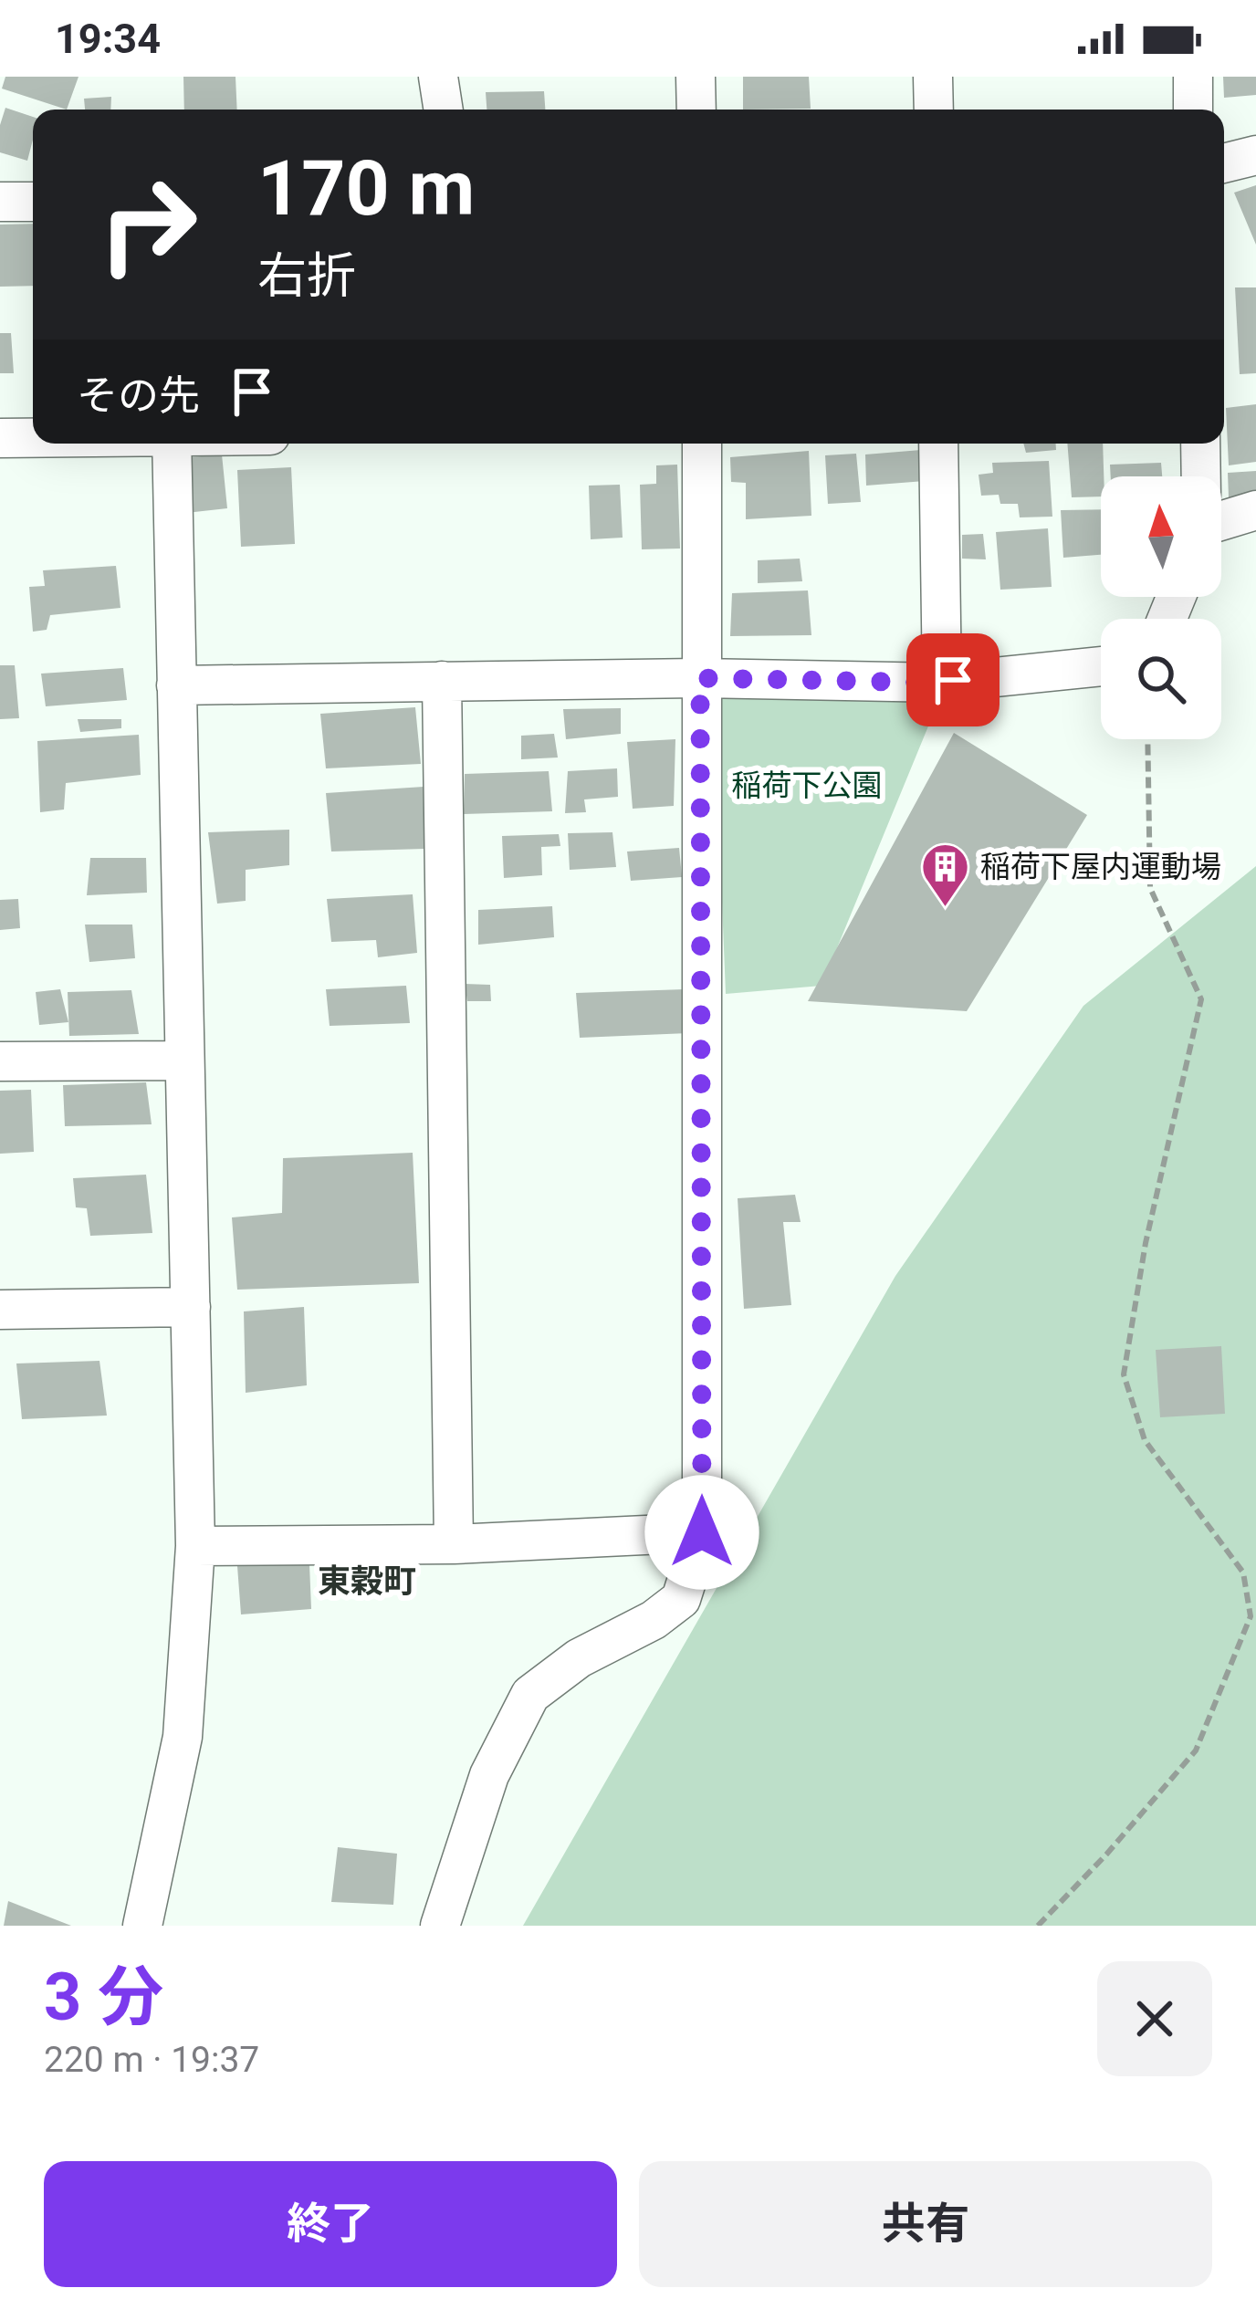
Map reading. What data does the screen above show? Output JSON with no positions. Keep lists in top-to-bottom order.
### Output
{
  "districts": ["東穀町"],
  "parks": ["稲荷下公園"],
  "places": {
    "building": ["稲荷下屋内運動場"]
  },
  "north": "top",
  "page": {
    "status": "19:34",
    "turn": ["170 m", "右折"],
    "then": "その先",
    "heading": ["3 分", "220 m · 19:37"],
    "buttons": ["終了", "共有"]
  }
}
